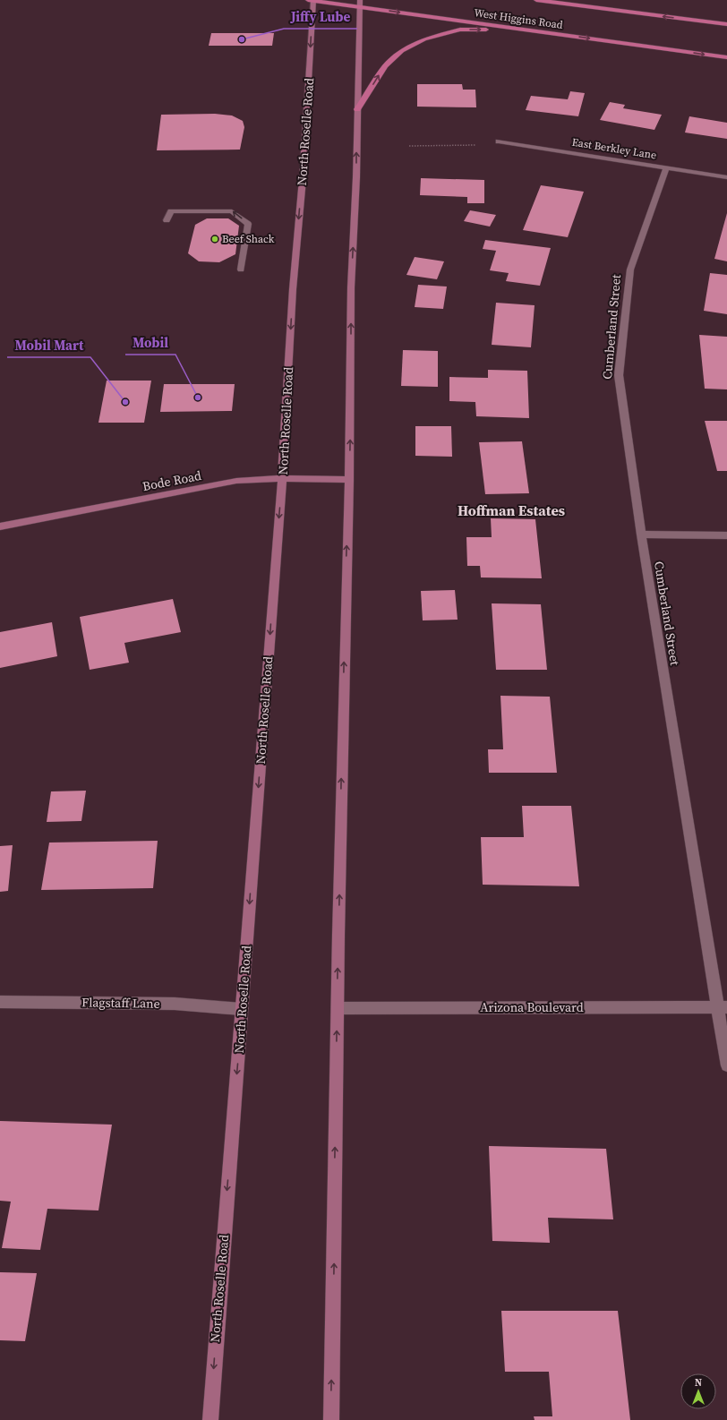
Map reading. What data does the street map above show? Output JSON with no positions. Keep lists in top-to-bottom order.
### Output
{
  "streets": {
    "main road": ["West Higgins Road", "North Roselle Road", "Bode Road"],
    "street": [
      "East Berkley Lane",
      "Cumberland Street",
      "Flagstaff Lane",
      "Arizona Boulevard"
    ]
  },
  "crossings": [
    ["West Higgins Road", "North Roselle Road"],
    ["North Roselle Road", "Bode Road"],
    ["North Roselle Road", "Flagstaff Lane"],
    ["East Berkley Lane", "Cumberland Street"],
    ["Cumberland Street", "Arizona Boulevard"]
  ],
  "districts": ["Hoffman Estates"],
  "places": [
    "Jiffy Lube",
    "Beef Shack",
    "Mobil",
    "Mobil Mart"
  ],
  "north": "top"
}
